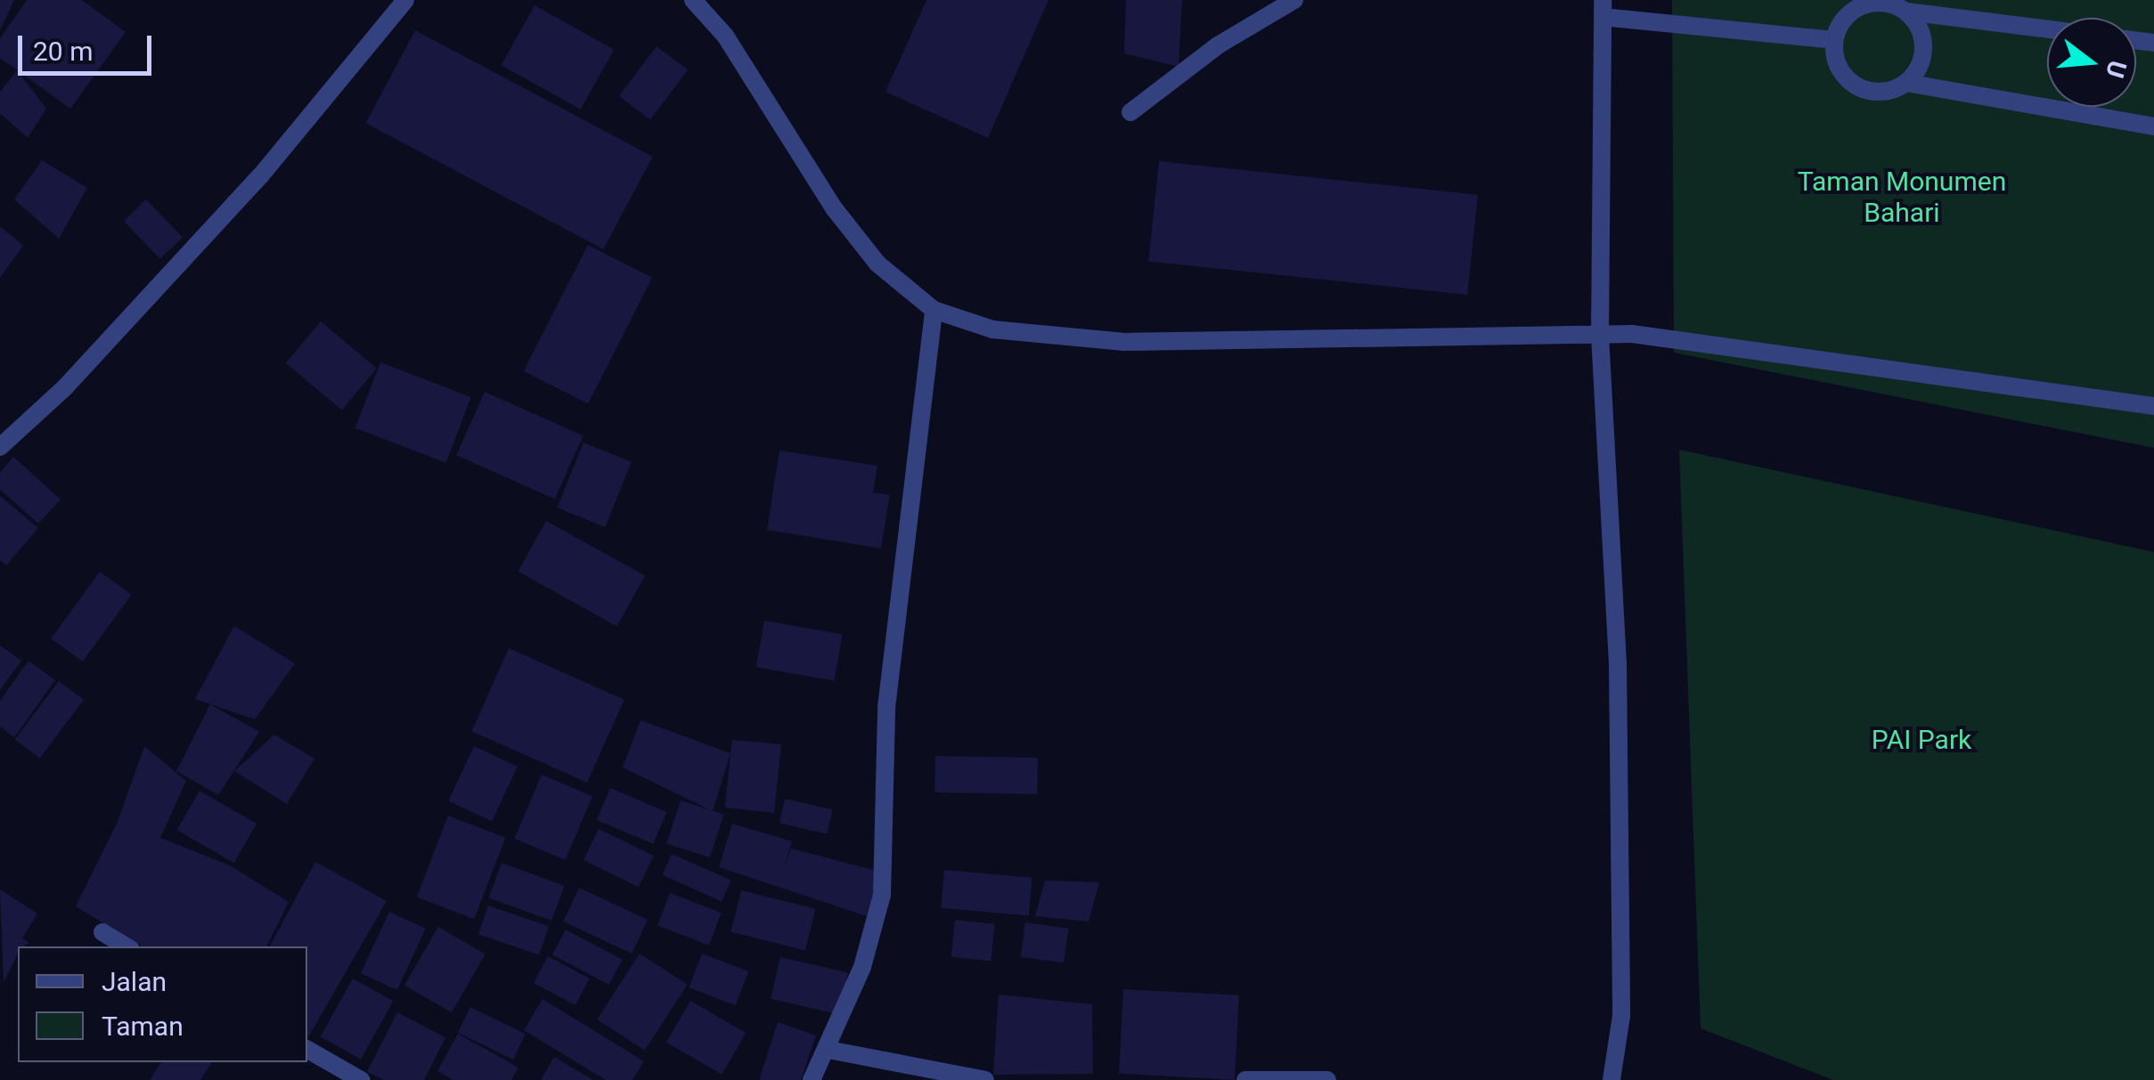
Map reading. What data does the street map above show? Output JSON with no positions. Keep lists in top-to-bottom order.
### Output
{
  "parks": ["Taman Monumen Bahari", "PAI Park"],
  "legend": ["Jalan", "Taman"],
  "scale_bar": "20 m",
  "north": "right"
}
